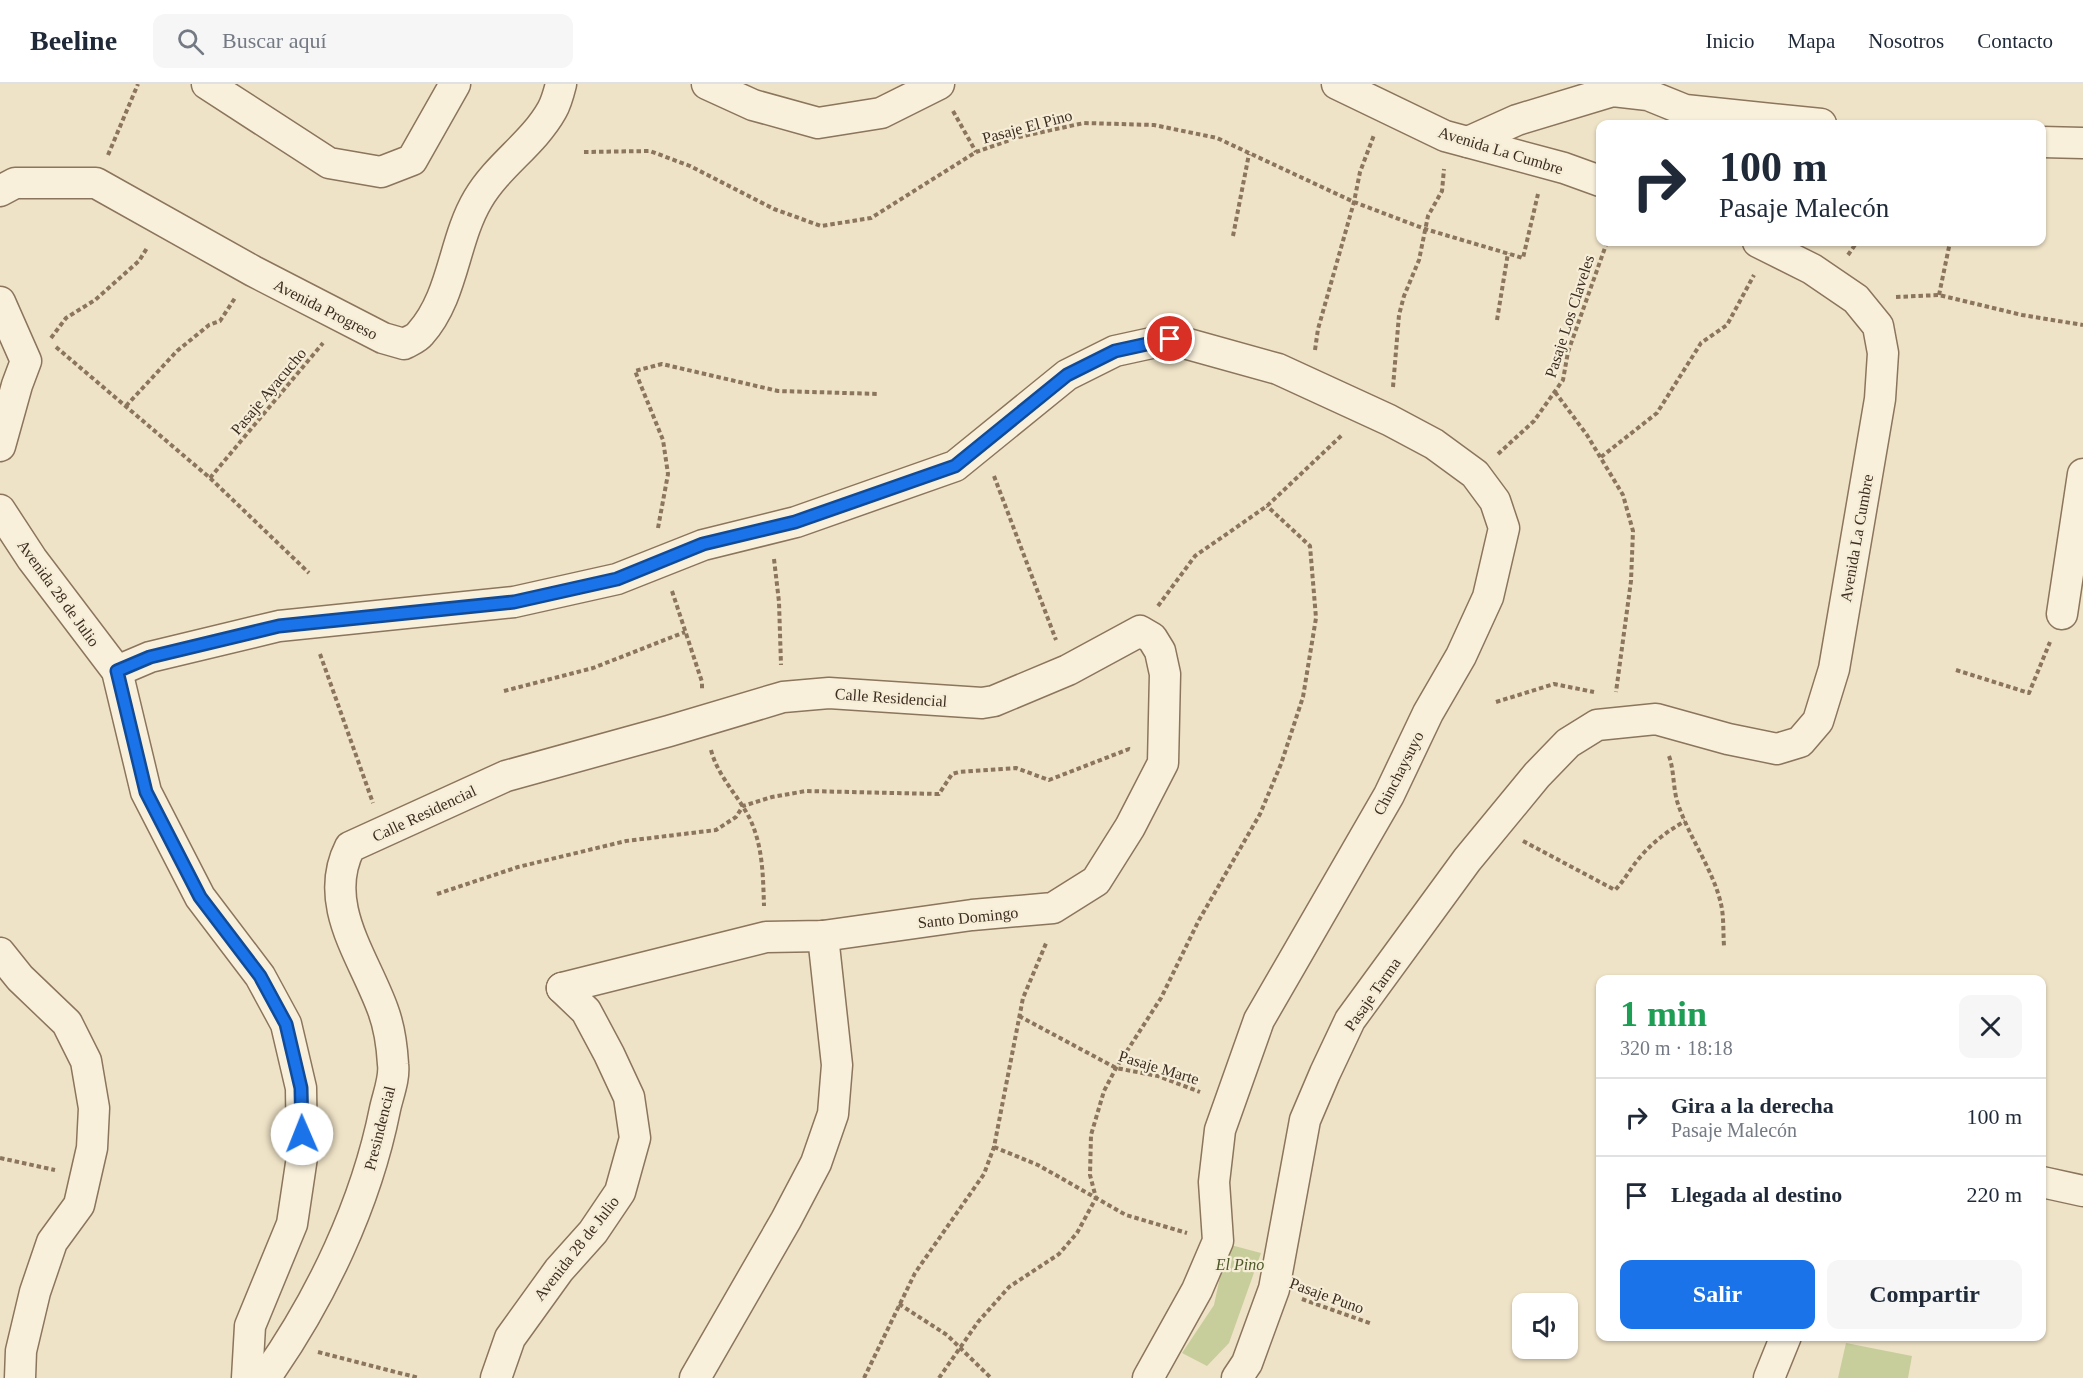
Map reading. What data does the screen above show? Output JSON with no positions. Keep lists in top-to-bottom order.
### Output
{
  "streets": {
    "street": [
      "Avenida La Cumbre",
      "Avenida Progreso",
      "Avenida 28 de Julio",
      "Calle Residencial",
      "Chinchaysuyo",
      "Santo Domingo",
      "Pasaje Tarma",
      "Presindencial"
    ],
    "path": [
      "Pasaje El Pino",
      "Pasaje Los Claveles",
      "Pasaje Ayacucho",
      "Pasaje Marte",
      "Pasaje Puno"
    ]
  },
  "crossings": [
    ["Pasaje El Pino", "Avenida La Cumbre"],
    ["Avenida La Cumbre", "Pasaje Tarma"],
    ["Avenida Progreso", "Pasaje Ayacucho"],
    ["Pasaje Los Claveles", "Chinchaysuyo"],
    ["Avenida 28 de Julio", "Santo Domingo"],
    ["Calle Residencial", "Santo Domingo"],
    ["Calle Residencial", "Presindencial"],
    ["Chinchaysuyo", "Pasaje Marte"],
    ["Pasaje Tarma", "Pasaje Puno"]
  ],
  "parks": ["El Pino"],
  "page": {
    "header": "Beeline",
    "search": "Buscar aquí",
    "nav": [
      "Inicio",
      "Mapa",
      "Nosotros",
      "Contacto"
    ],
    "turn": ["100 m", "Pasaje Malecón"],
    "heading": ["1 min", "320 m · 18:18"],
    "list": [
      {
        "name": "Gira a la derecha",
        "note": "Pasaje Malecón",
        "value": "100 m"
      },
      {
        "name": "Llegada al destino",
        "value": "220 m"
      }
    ],
    "buttons": ["Salir", "Compartir"]
  }
}
